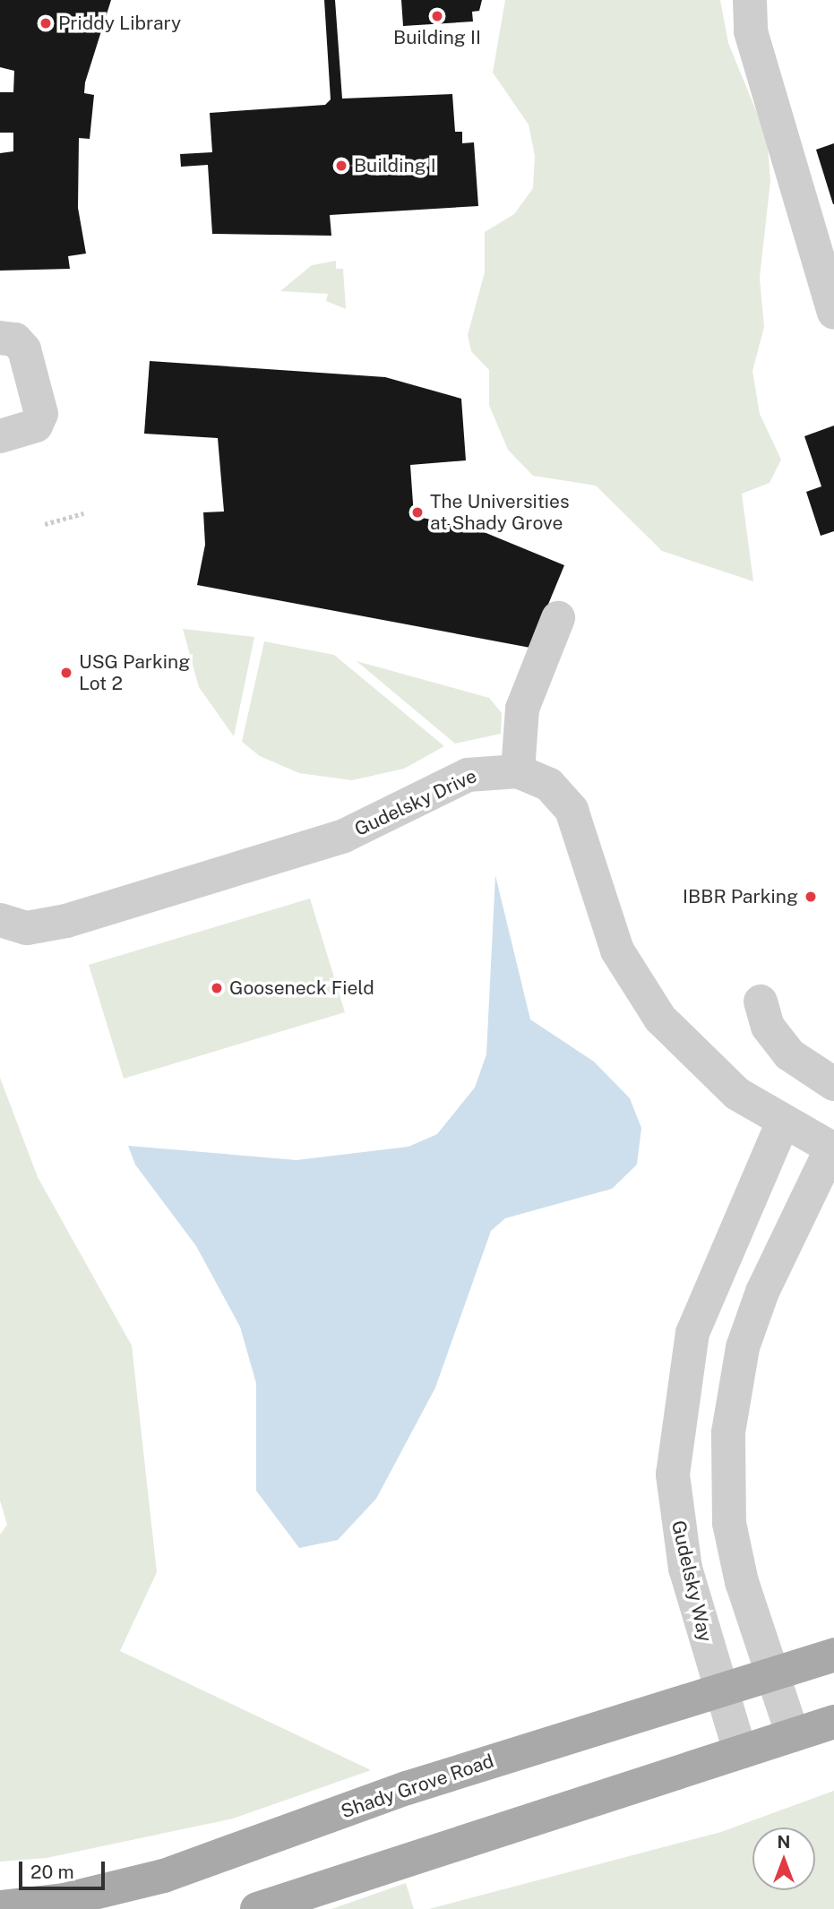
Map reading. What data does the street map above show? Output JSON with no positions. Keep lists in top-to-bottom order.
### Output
{
  "streets": {
    "main road": ["Shady Grove Road"],
    "street": ["Gudelsky Drive", "Gudelsky Way"]
  },
  "crossings": [
    ["Gudelsky Drive", "Gudelsky Way"],
    ["Gudelsky Way", "Shady Grove Road"]
  ],
  "places": [
    "Building II",
    "Priddy Library",
    "Building I",
    "The Universities at Shady Grove",
    "USG Parking Lot 2",
    "IBBR Parking",
    "Gooseneck Field"
  ],
  "scale_bar": "20 m",
  "north": "top"
}
